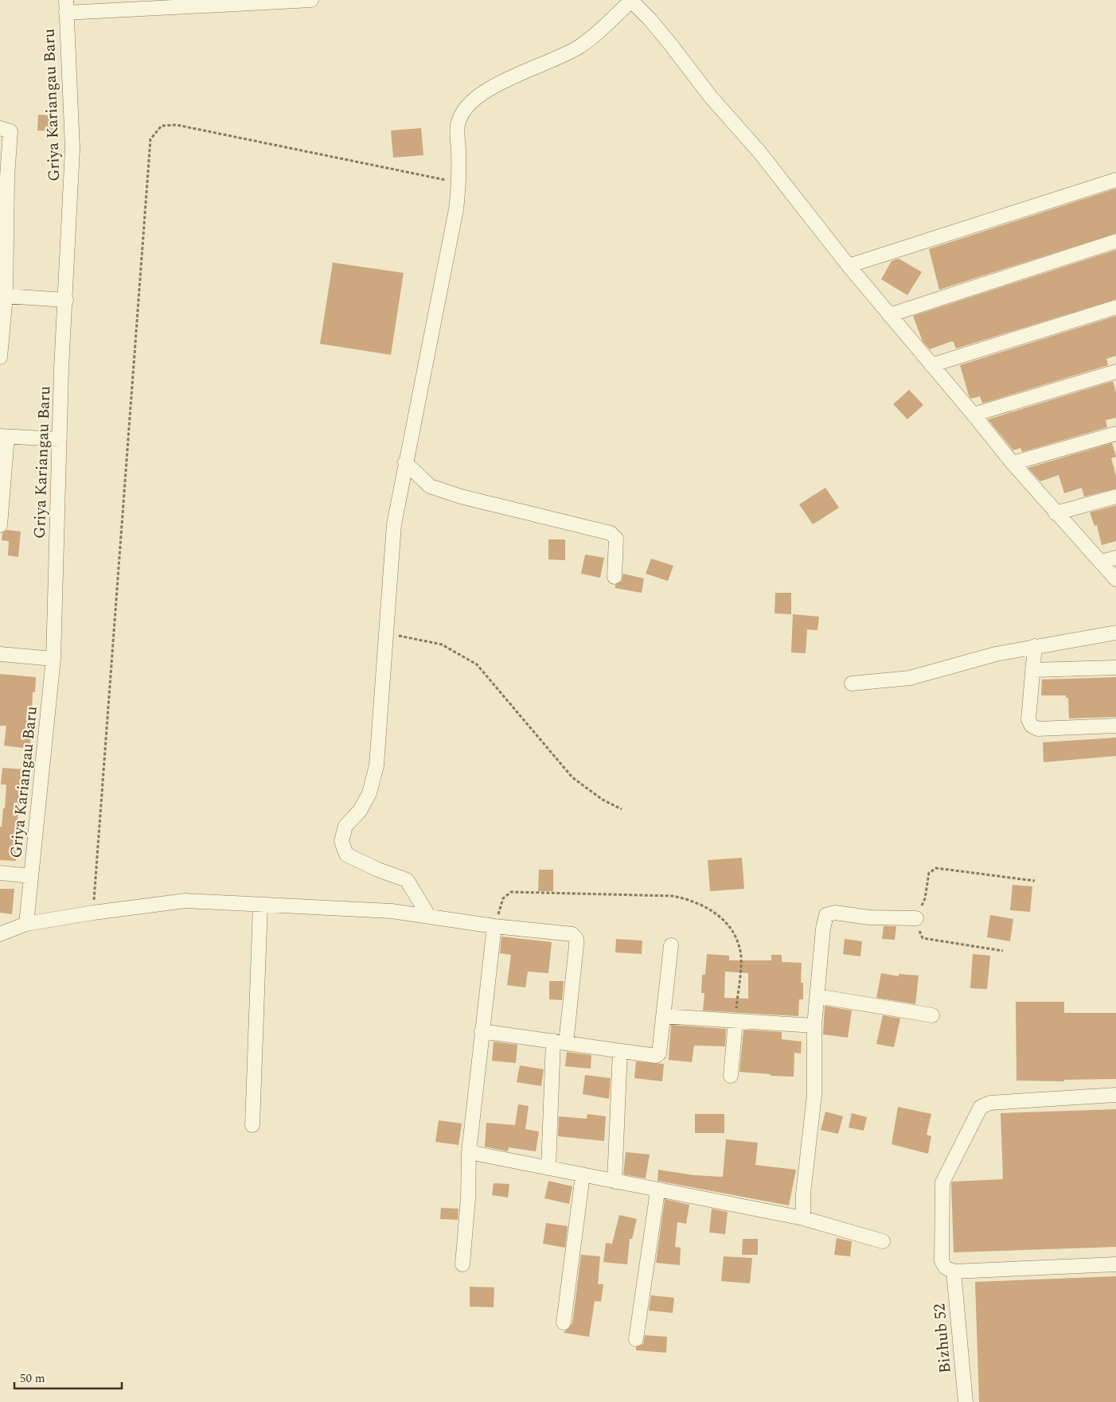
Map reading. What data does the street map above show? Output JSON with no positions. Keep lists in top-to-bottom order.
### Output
{
  "streets": {
    "street": ["Griya Kariangau Baru", "Bizhub 52"]
  },
  "scale_bar": "50 m"
}
